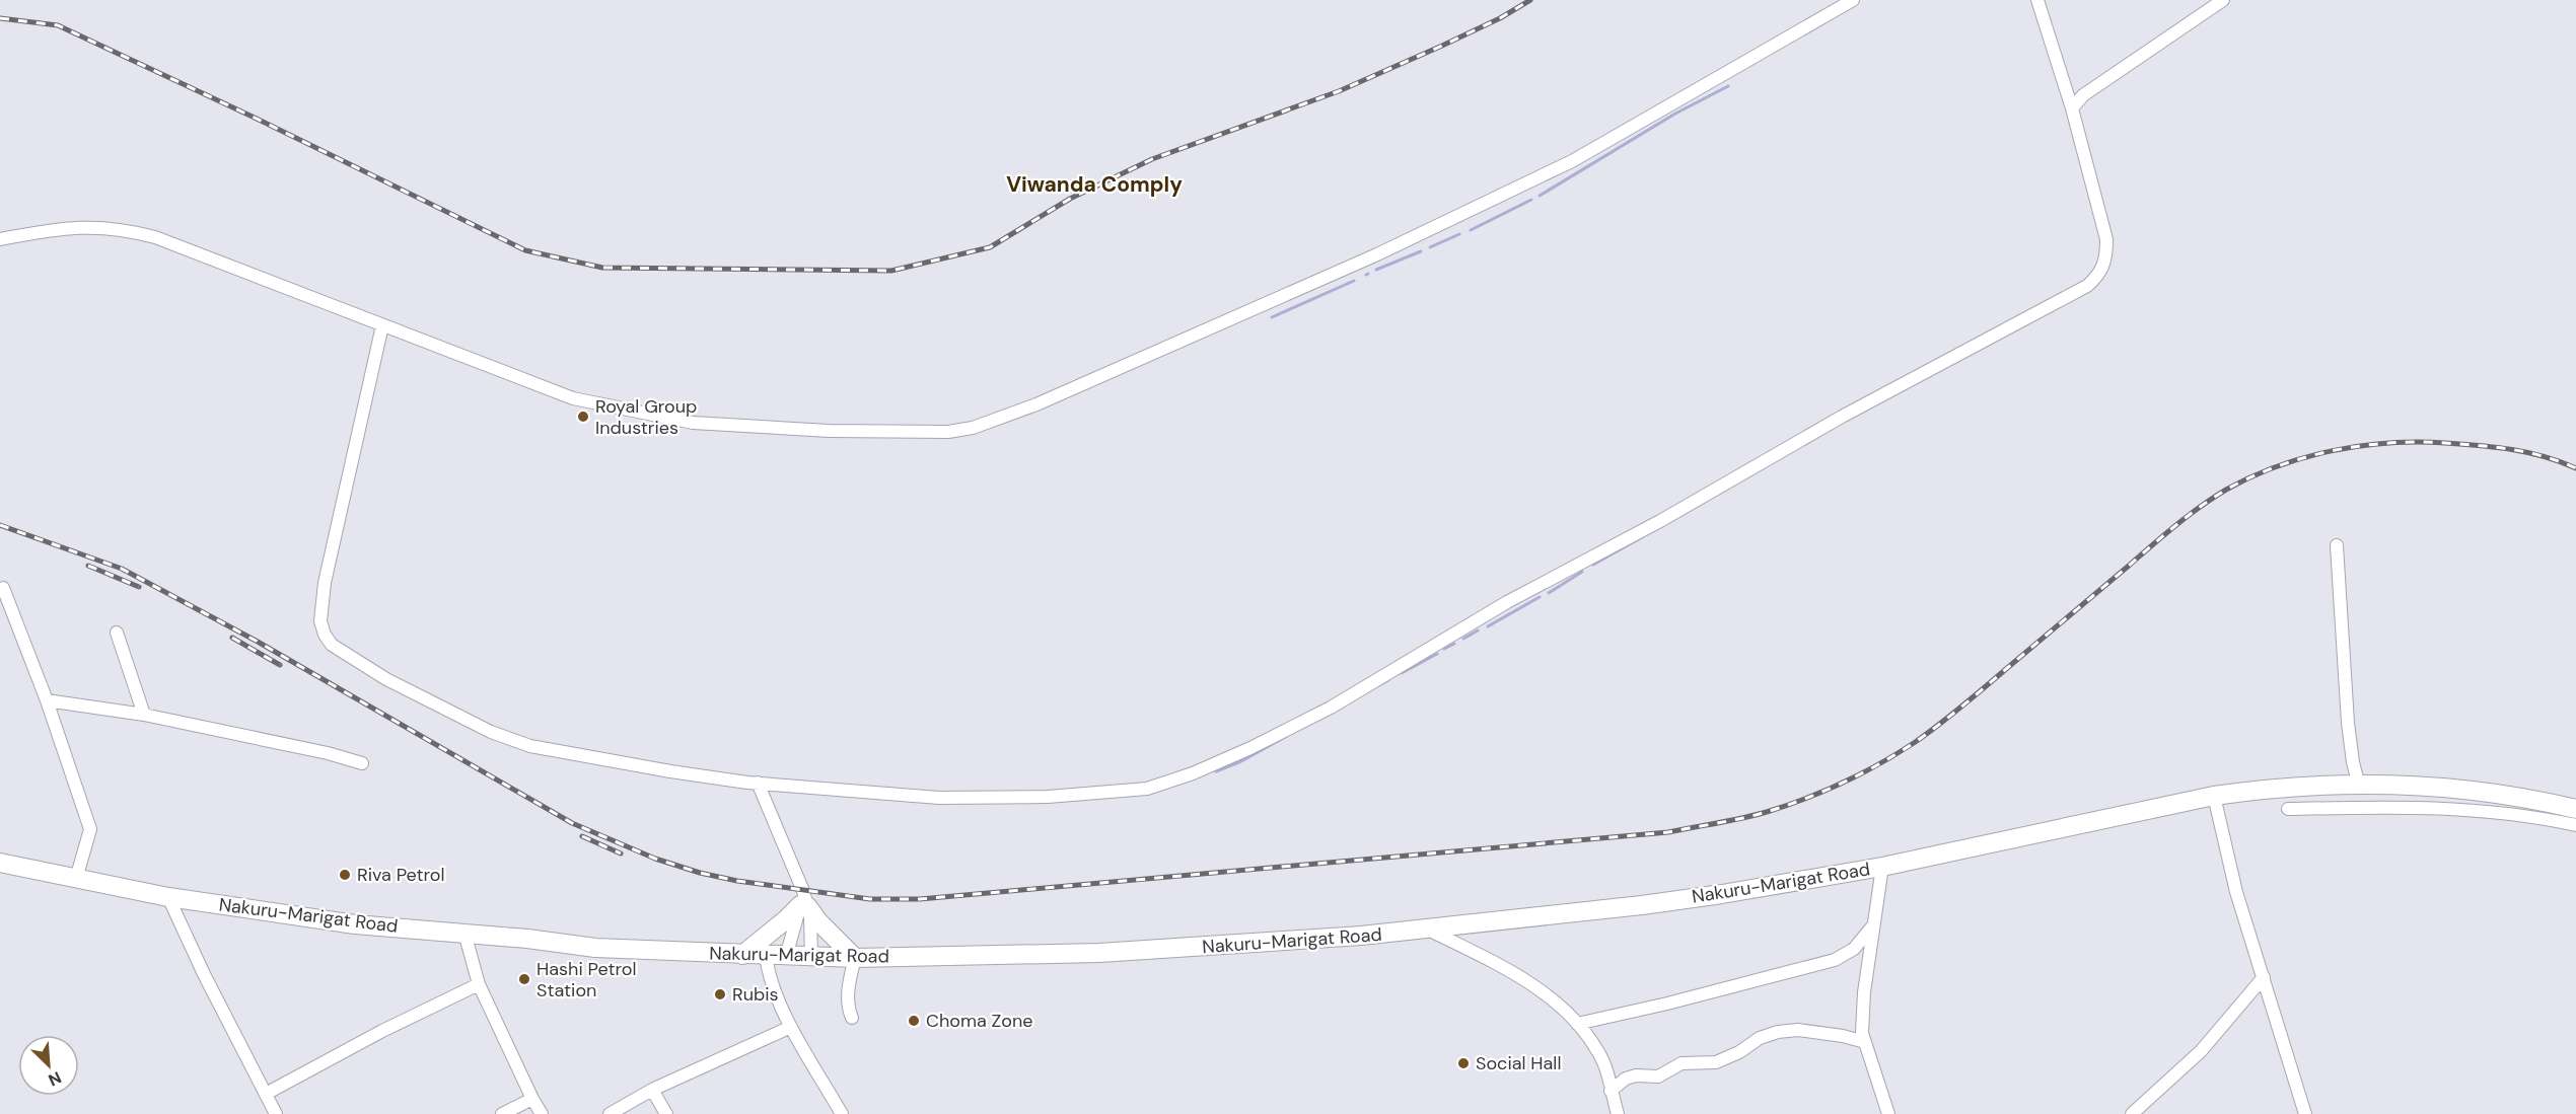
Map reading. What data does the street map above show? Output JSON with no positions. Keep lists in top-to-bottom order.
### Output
{
  "streets": {
    "main road": ["Nakuru-Marigat Road"]
  },
  "districts": ["Viwanda Comply"],
  "places": [
    "Royal Group Industries",
    "Riva Petrol",
    "Hashi Petrol Station",
    "Rubis",
    "Choma Zone",
    "Social Hall"
  ],
  "north": "bottom right"
}
